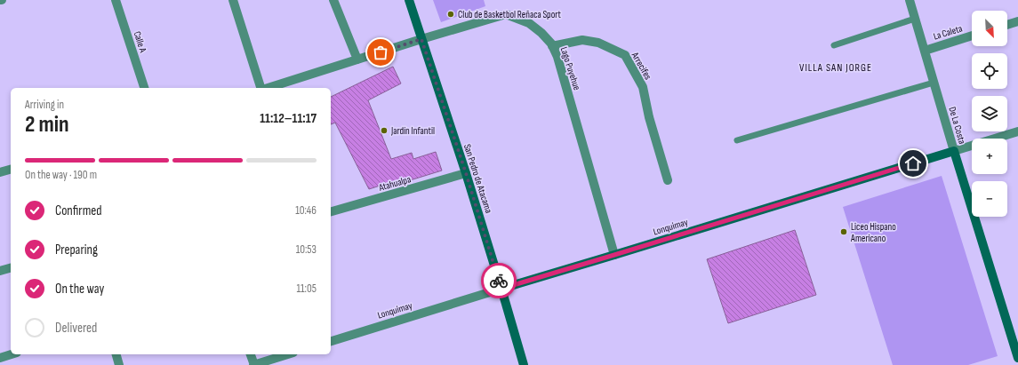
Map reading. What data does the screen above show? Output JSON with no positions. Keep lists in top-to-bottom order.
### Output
{
  "streets": {
    "street": [
      "La Caleta",
      "Calle A",
      "Arrecifes",
      "Lago Puyehue",
      "De La Costa",
      "San Pedro de Atacama",
      "Atahualpa",
      "Lonquimay"
    ]
  },
  "crossings": [
    ["La Caleta", "De La Costa"],
    ["Arrecifes", "Lago Puyehue"],
    ["Lago Puyehue", "San Pedro de Atacama"],
    ["Lago Puyehue", "Lonquimay"],
    ["De La Costa", "Lonquimay"],
    ["San Pedro de Atacama", "Atahualpa"],
    ["San Pedro de Atacama", "Lonquimay"]
  ],
  "districts": ["VILLA SAN JORGE"],
  "places": ["Club de Basketbol Reñaca Sport", "Jardín Infantil", "Liceo Hispano Americano"],
  "north": "bottom right",
  "page": {
    "map_buttons": ["+", "−"],
    "heading": ["2 min", "Arriving in", "11:12–11:17"],
    "bar": "On the way · 190 m",
    "list": [
      ["Confirmed", "10:46"],
      ["Preparing", "10:53"],
      ["On the way", "11:05"],
      "Delivered"
    ]
  }
}
